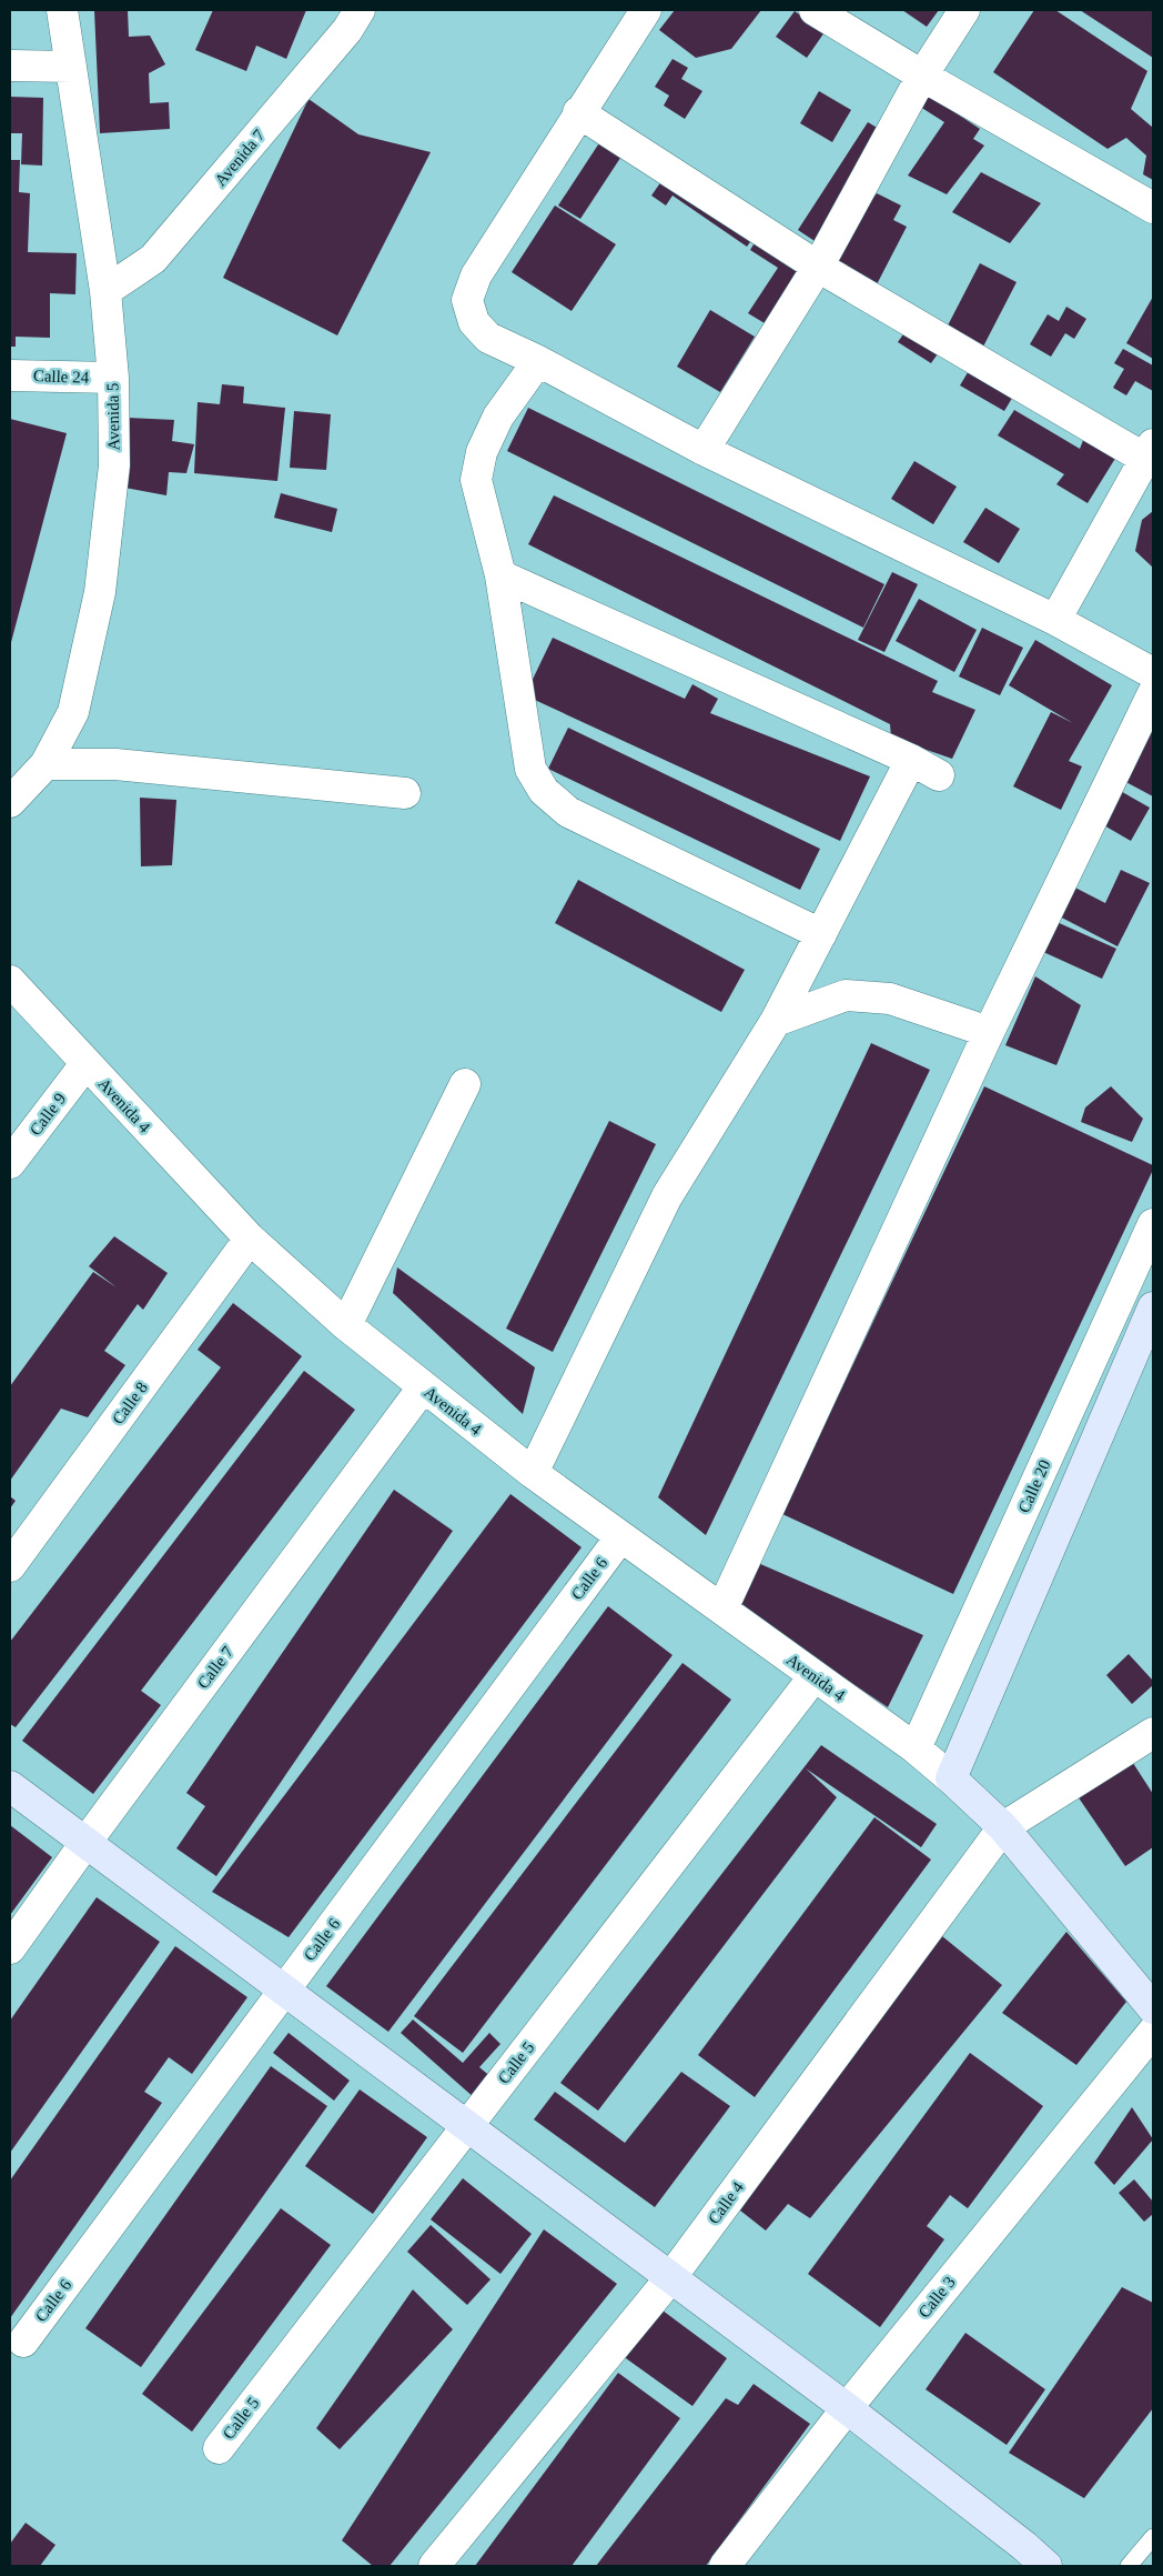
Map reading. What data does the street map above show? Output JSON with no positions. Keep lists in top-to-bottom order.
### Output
{
  "streets": {
    "street": [
      "Avenida 7",
      "Calle 24",
      "Avenida 5",
      "Avenida 4",
      "Calle 9",
      "Calle 8",
      "Calle 20",
      "Calle 6",
      "Calle 7",
      "Calle 5",
      "Calle 4",
      "Calle 3"
    ]
  },
  "crossings": [
    ["Avenida 7", "Avenida 5"],
    ["Calle 24", "Avenida 5"],
    ["Avenida 4", "Calle 9"],
    ["Avenida 4", "Calle 8"],
    ["Avenida 4", "Calle 20"],
    ["Avenida 4", "Calle 6"],
    ["Avenida 4", "Calle 7"],
    ["Avenida 4", "Calle 5"]
  ]
}
